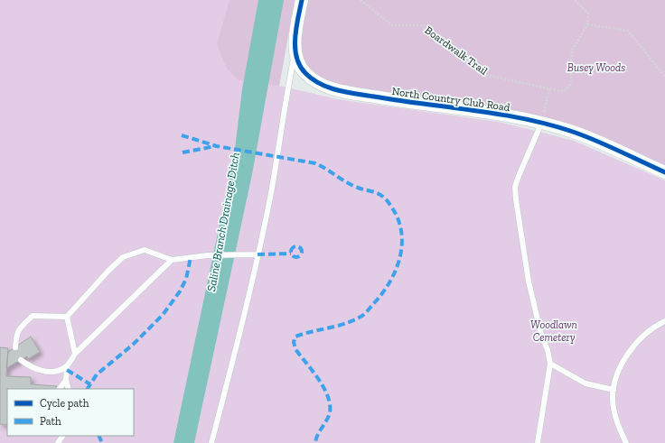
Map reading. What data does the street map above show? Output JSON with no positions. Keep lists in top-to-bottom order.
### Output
{
  "streets": {
    "street": ["North Country Club Road"],
    "path": ["Boardwalk Trail"]
  },
  "water": ["Saline Branch Drainage Ditch"],
  "parks": ["Busey Woods", "Woodlawn Cemetery"],
  "legend": ["Cycle path", "Path"]
}
